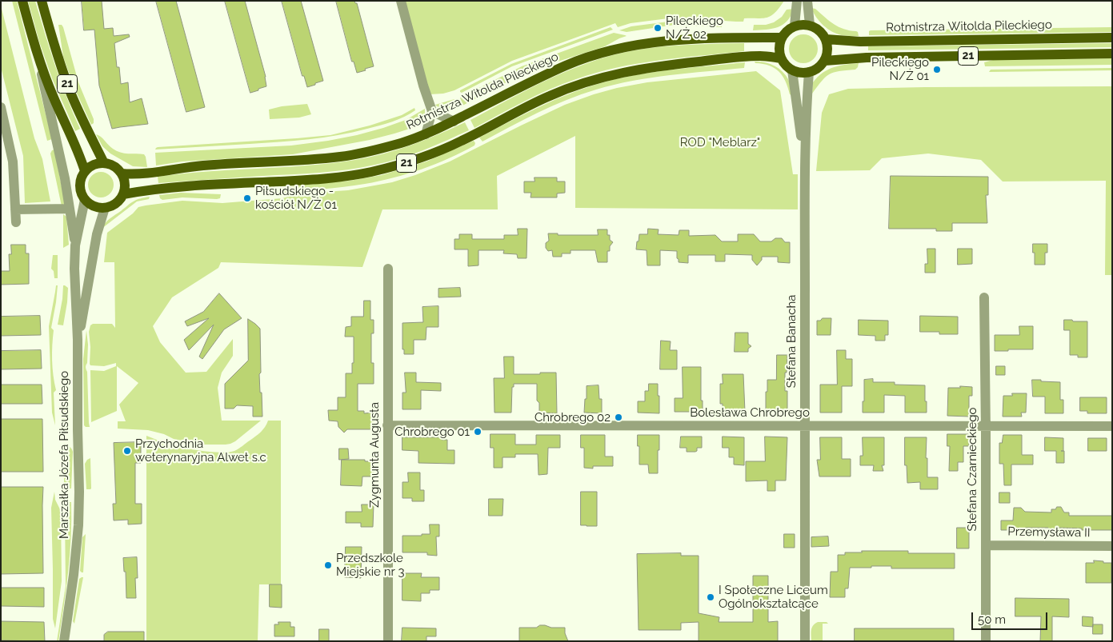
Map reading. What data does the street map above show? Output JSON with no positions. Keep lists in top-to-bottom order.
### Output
{
  "streets": {
    "main road": ["Rotmistrza Witolda Pileckiego", "21"],
    "street": [
      "Stefana Banacha",
      "Bolesława Chrobrego",
      "Marszałka Józefa Piłsudskiego",
      "Zygmunta Augusta",
      "Stefana Czarnieckiego",
      "Przemysława II"
    ]
  },
  "crossings": [
    ["Rotmistrza Witolda Pileckiego", "21"],
    ["Rotmistrza Witolda Pileckiego", "Stefana Banacha"],
    ["Rotmistrza Witolda Pileckiego", "Marszałka Józefa Piłsudskiego"],
    ["21", "Stefana Banacha"],
    ["21", "Marszałka Józefa Piłsudskiego"],
    ["Stefana Banacha", "Bolesława Chrobrego"],
    ["Bolesława Chrobrego", "Zygmunta Augusta"],
    ["Bolesława Chrobrego", "Stefana Czarnieckiego"],
    ["Stefana Czarnieckiego", "Przemysława II"]
  ],
  "parks": ["ROD \"Meblarz\""],
  "places": [
    "Pileckiego N/Ż 02",
    "Pileckiego N/Ż 01",
    "Piłsudskiego - kościół N/Ż 01",
    "Chrobrego 02",
    "Chrobrego 01",
    "Przychodnia weterynaryjna Alwet s.c",
    "Przedszkole Miejskie nr 3",
    "I Społeczne Liceum Ogólnokształcące"
  ],
  "scale_bar": "50 m"
}
